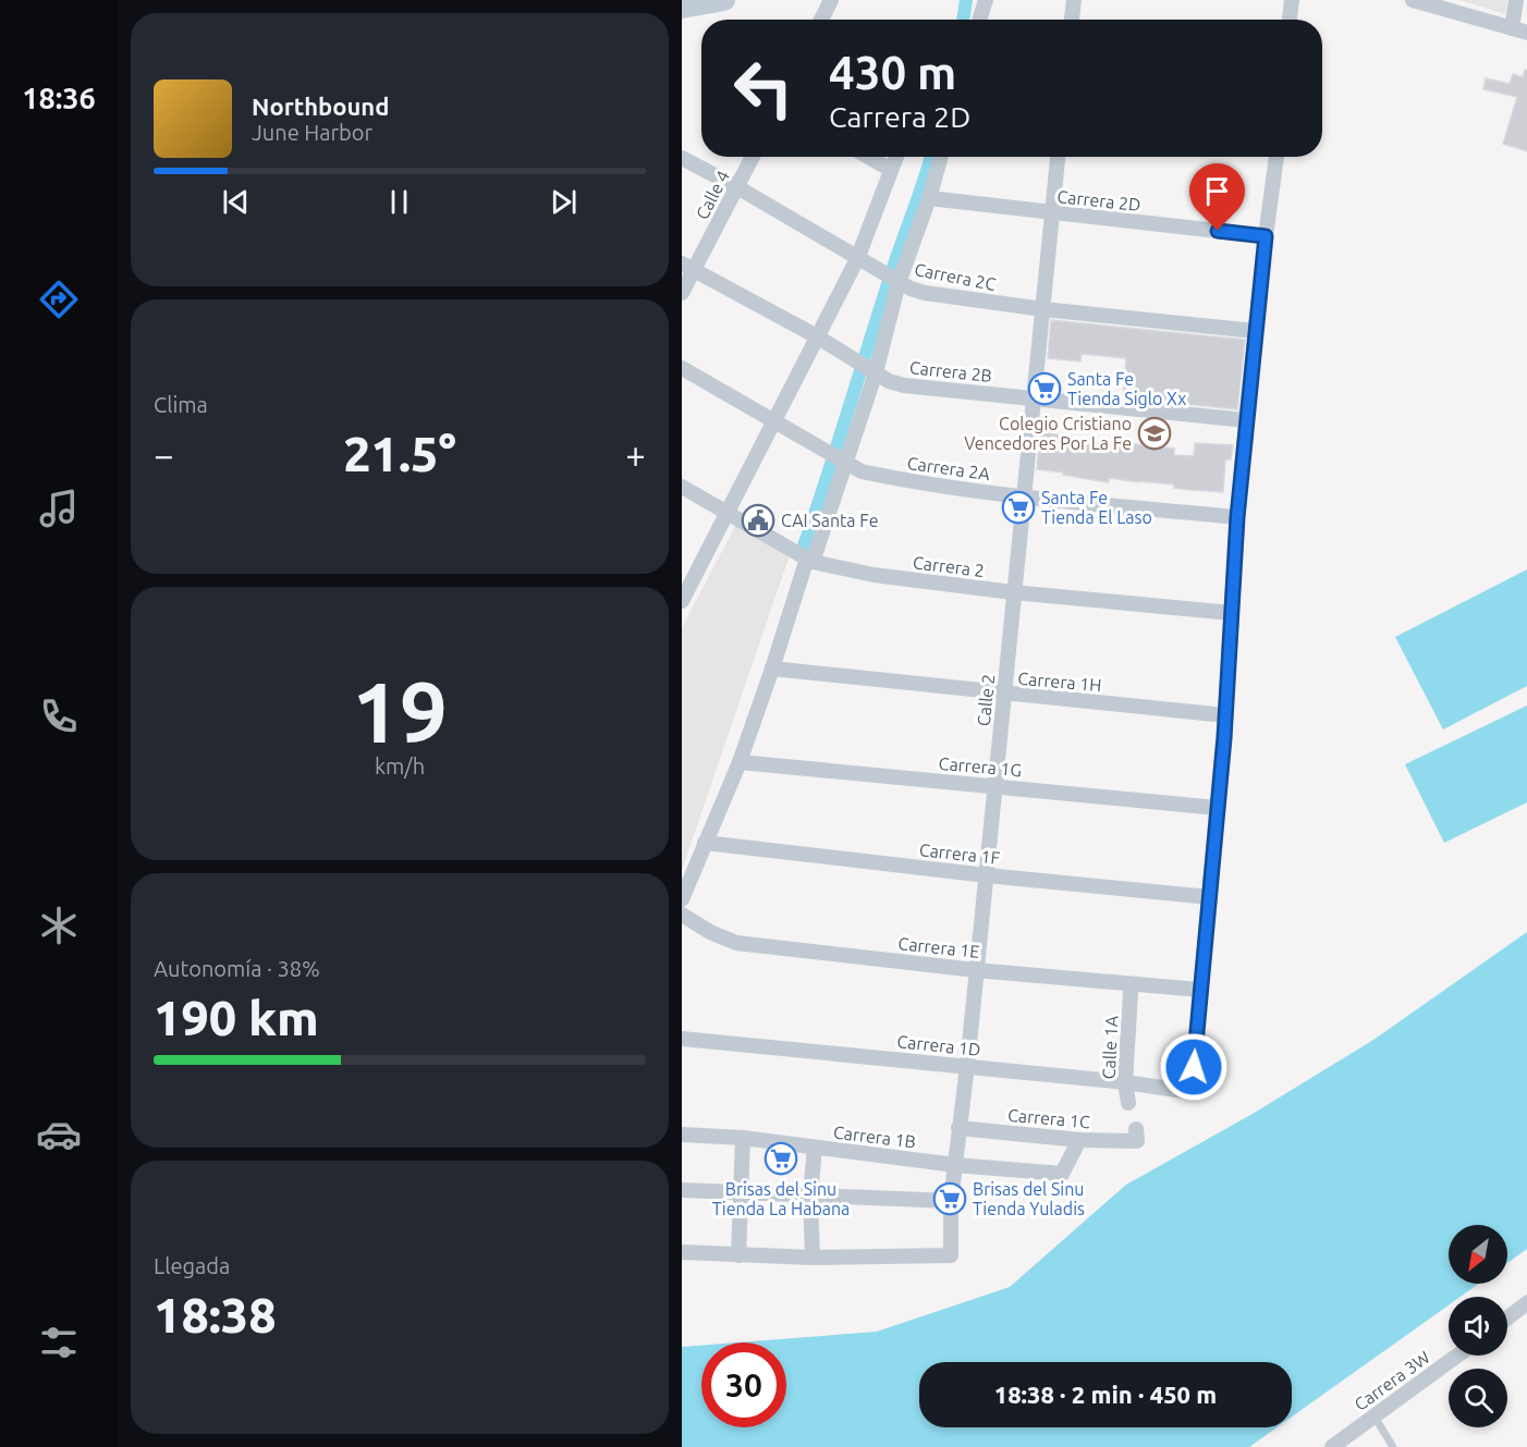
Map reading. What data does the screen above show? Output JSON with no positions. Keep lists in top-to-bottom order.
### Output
{
  "streets": {
    "street": [
      "Calle 4",
      "Carrera 2D",
      "Carrera 2C",
      "Carrera 2B",
      "Carrera 2A",
      "Carrera 2",
      "Carrera 1H",
      "Calle 2",
      "Carrera 1G",
      "Carrera 1F",
      "Carrera 1E",
      "Carrera 1D",
      "Calle 1A",
      "Carrera 1C",
      "Carrera 1B",
      "Carrera 3W"
    ]
  },
  "crossings": [
    ["Calle 4", "Carrera 2C"],
    ["Calle 4", "Carrera 2B"],
    ["Carrera 2D", "Calle 2"],
    ["Carrera 2C", "Calle 2"],
    ["Carrera 2B", "Calle 2"],
    ["Carrera 2A", "Calle 2"],
    ["Carrera 2", "Calle 2"],
    ["Carrera 1H", "Calle 2"],
    ["Calle 2", "Carrera 1G"],
    ["Calle 2", "Carrera 1F"],
    ["Calle 2", "Carrera 1E"],
    ["Calle 2", "Carrera 1D"],
    ["Calle 2", "Carrera 1C"],
    ["Calle 2", "Carrera 1B"],
    ["Carrera 1E", "Carrera 1D"],
    ["Carrera 1D", "Calle 1A"],
    ["Carrera 1C", "Carrera 1B"]
  ],
  "places": {
    "supermarket": [
      "Santa Fe Tienda Siglo Xx",
      "Santa Fe Tienda El Laso",
      "Brisas del Sinu Tienda La Habana",
      "Brisas del Sinu Tienda Yuladis"
    ],
    "school or university": ["Colegio Cristiano Vencedores Por La Fe"],
    "public building": ["CAI Santa Fe"]
  },
  "north": "bottom left",
  "page": {
    "tabs": "18:36",
    "turn": ["430 m", "Carrera 2D"],
    "song": ["Northbound", "June Harbor"],
    "tile": [
      "Clima",
      ["19", "km/h"],
      ["Autonomía · 38%", "190 km"],
      ["Llegada", "18:38"]
    ],
    "heat": ["−", "21.5°", "+"],
    "limit": "30",
    "trip": "18:38 · 2 min · 450 m"
  }
}
